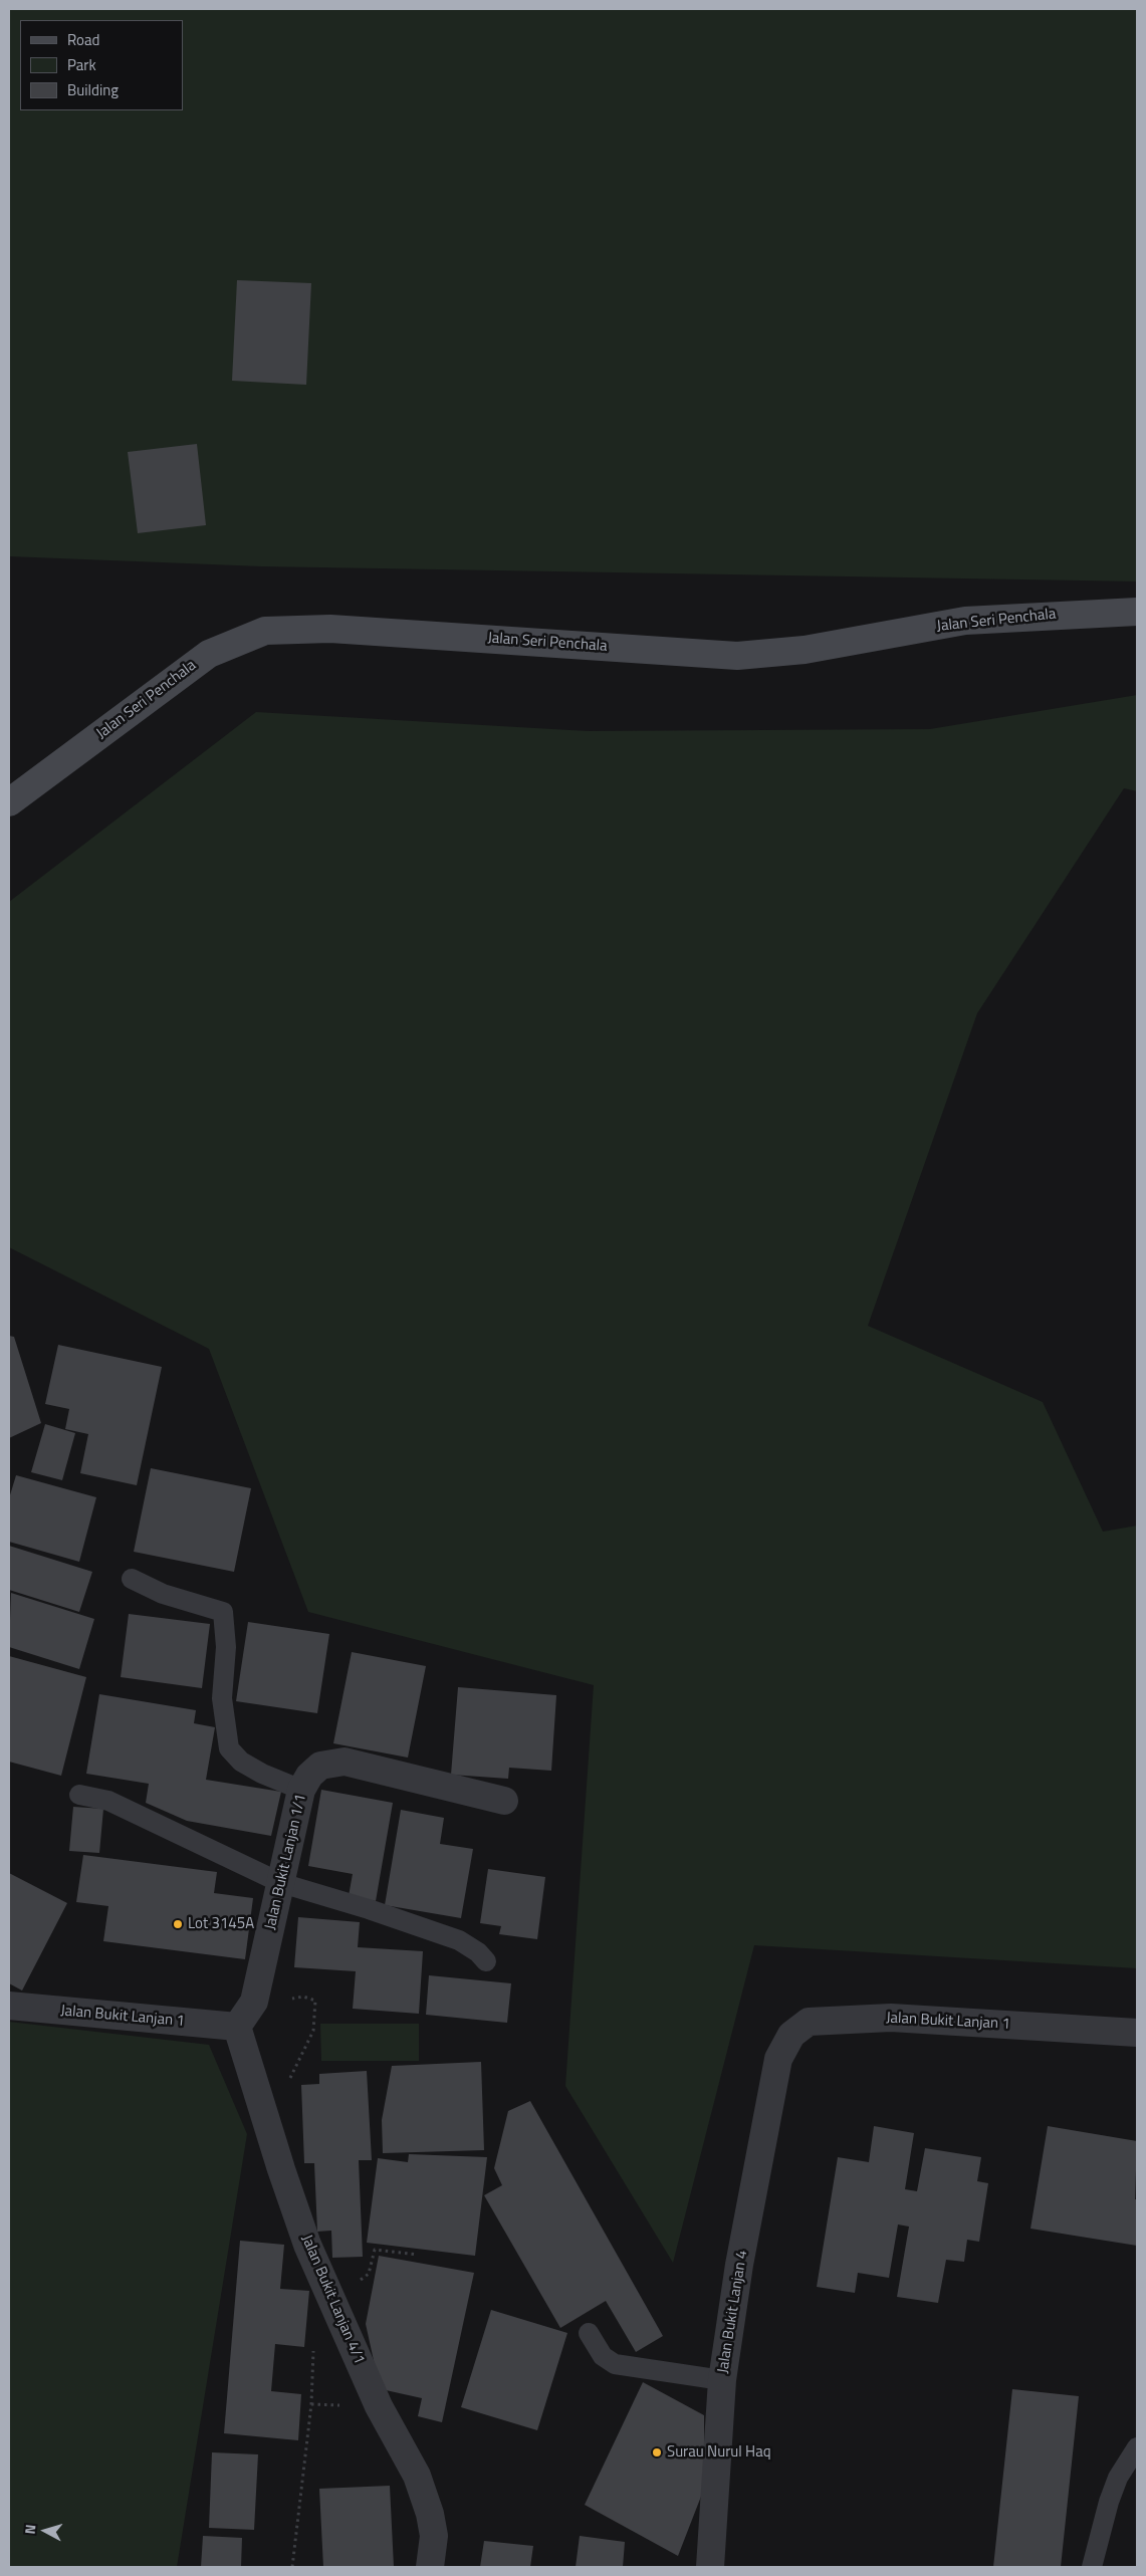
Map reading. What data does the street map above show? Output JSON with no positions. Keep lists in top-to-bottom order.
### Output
{
  "streets": {
    "street": [
      "Jalan Seri Penchala",
      "Jalan Bukit Lanjan 1/1",
      "Jalan Bukit Lanjan 1",
      "Jalan Bukit Lanjan 4/1",
      "Jalan Bukit Lanjan 4"
    ]
  },
  "crossings": [
    ["Jalan Bukit Lanjan 1/1", "Jalan Bukit Lanjan 1"],
    ["Jalan Bukit Lanjan 1/1", "Jalan Bukit Lanjan 4/1"],
    ["Jalan Bukit Lanjan 1", "Jalan Bukit Lanjan 4/1"],
    ["Jalan Bukit Lanjan 1", "Jalan Bukit Lanjan 4"]
  ],
  "places": ["Lot 3145A", "Surau Nurul Haq"],
  "legend": ["Road", "Park", "Building"],
  "north": "left"
}
